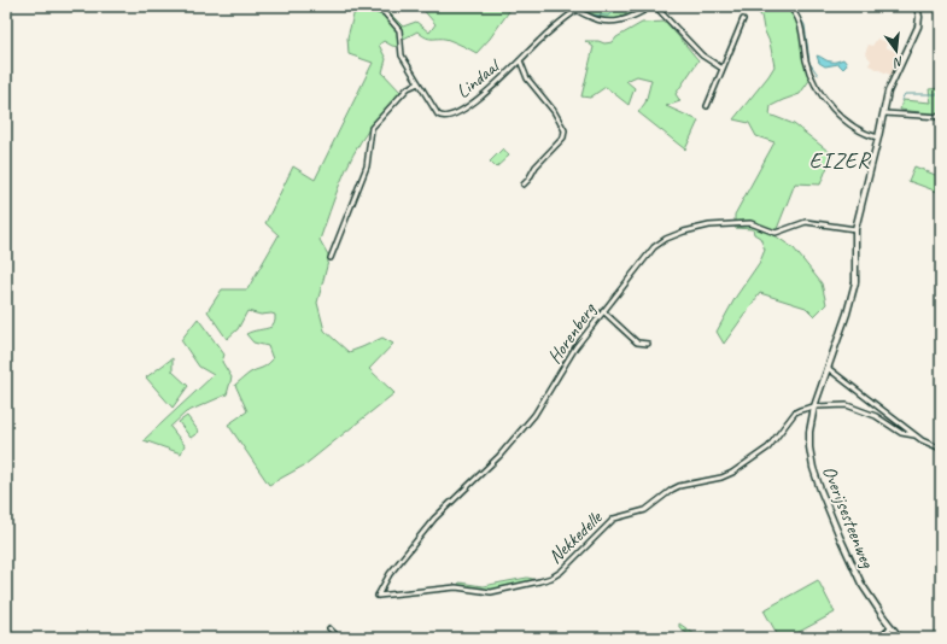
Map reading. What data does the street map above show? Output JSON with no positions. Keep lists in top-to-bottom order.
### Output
{
  "streets": {
    "street": [
      "Lindaal",
      "Horenberg",
      "Overijsesteenweg",
      "Nekkedelle"
    ]
  },
  "crossings": [
    ["Horenberg", "Overijsesteenweg"],
    ["Horenberg", "Nekkedelle"],
    ["Overijsesteenweg", "Nekkedelle"]
  ],
  "districts": ["EIZER"],
  "north": "bottom"
}
